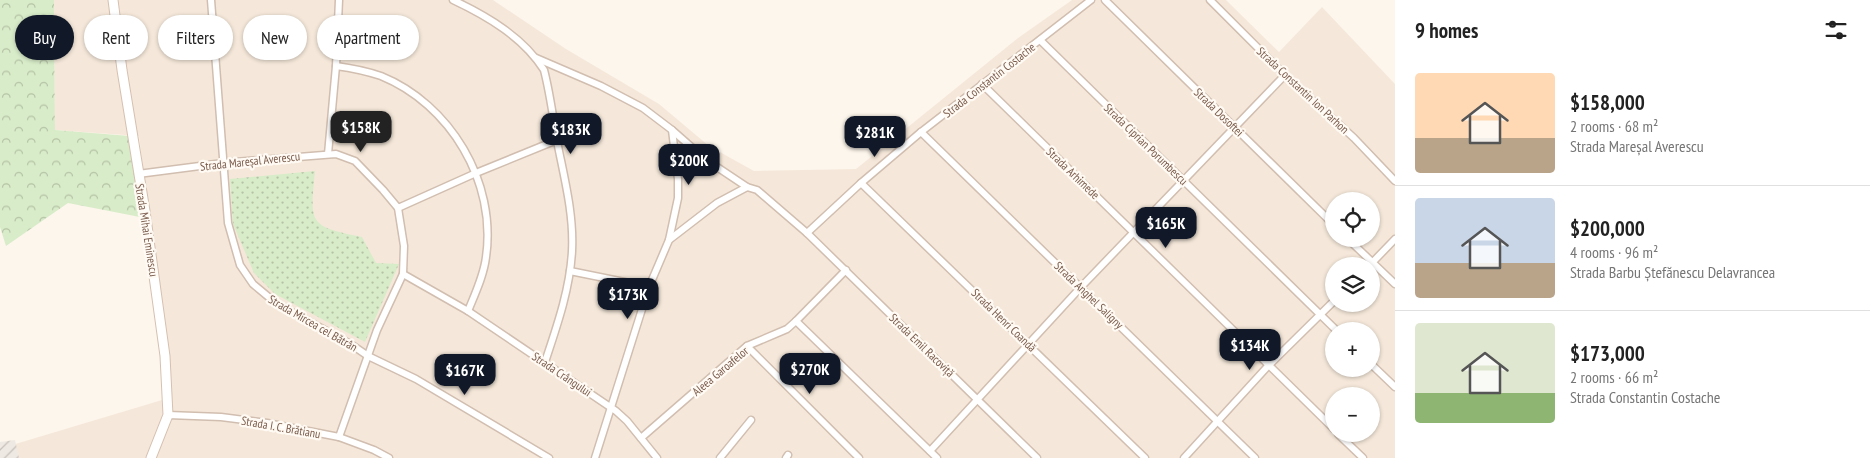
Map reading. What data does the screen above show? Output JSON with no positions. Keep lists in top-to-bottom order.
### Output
{
  "streets": {
    "main road": ["Strada Mihai Eminescu"],
    "street": [
      "Strada Constantin Costache",
      "Strada Constantin Ion Parhon",
      "Strada Dosoftei",
      "Strada Ciprian Porumbescu",
      "Strada Mareșal Averescu",
      "Strada Arhimede",
      "Strada Anghel Saligny",
      "Strada Henri Coandă",
      "Strada Mircea cel Bătrân",
      "Strada Emil Racoviță",
      "Aleea Garoafelor",
      "Strada Crângului",
      "Strada I. C. Brătianu"
    ]
  },
  "crossings": [
    ["Strada Constantin Costache", "Strada Ciprian Porumbescu"],
    ["Strada Constantin Costache", "Strada Arhimede"],
    ["Strada Constantin Costache", "Strada Anghel Saligny"],
    ["Strada Constantin Costache", "Strada Henri Coandă"],
    ["Strada Constantin Costache", "Strada Emil Racoviță"],
    ["Strada Mareșal Averescu", "Strada Mihai Eminescu"],
    ["Strada Mareșal Averescu", "Strada Mircea cel Bătrân"],
    ["Strada Mareșal Averescu", "Strada Crângului"],
    ["Strada Mareșal Averescu", "Strada I. C. Brătianu"],
    ["Strada Mihai Eminescu", "Strada I. C. Brătianu"],
    ["Strada Emil Racoviță", "Aleea Garoafelor"],
    ["Aleea Garoafelor", "Strada Crângului"]
  ],
  "page": {
    "heading": "9 homes",
    "chip": [
      "Buy",
      "Rent",
      "Filters",
      "New",
      "Apartment"
    ],
    "list": [
      {
        "name": "$158,000",
        "note": "2 rooms · 68 m² · Strada Mareșal Averescu"
      },
      {
        "name": "$200,000",
        "note": "4 rooms · 96 m² · Strada Barbu Ștefănescu Delavrancea"
      },
      {
        "name": "$173,000",
        "note": "2 rooms · 66 m² · Strada Constantin Costache"
      }
    ],
    "price": [
      "$158K",
      "$183K",
      "$281K",
      "$200K",
      "$165K",
      "$173K",
      "$134K",
      "$270K",
      "$167K"
    ],
    "map_buttons": ["+", "−"]
  }
}
